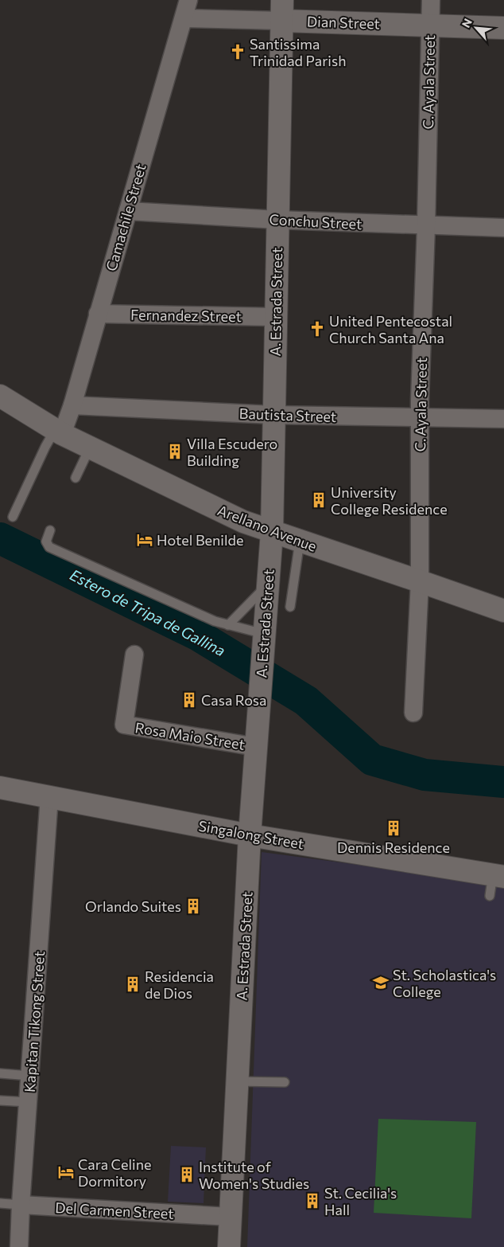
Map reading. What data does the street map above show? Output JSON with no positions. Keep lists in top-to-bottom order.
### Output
{
  "streets": {
    "street": [
      "Dian Street",
      "C. Ayala Street",
      "Camachile Street",
      "Conchu Street",
      "A. Estrada Street",
      "Fernandez Street",
      "Bautista Street",
      "Arellano Avenue",
      "Rosa Maio Street",
      "Singalong Street",
      "Kapitan Tikong Street",
      "Del Carmen Street"
    ]
  },
  "crossings": [
    ["Dian Street", "C. Ayala Street"],
    ["Dian Street", "Camachile Street"],
    ["Dian Street", "A. Estrada Street"],
    ["C. Ayala Street", "Conchu Street"],
    ["C. Ayala Street", "Bautista Street"],
    ["C. Ayala Street", "Arellano Avenue"],
    ["Camachile Street", "Conchu Street"],
    ["Camachile Street", "Fernandez Street"],
    ["Camachile Street", "Bautista Street"],
    ["Camachile Street", "Arellano Avenue"],
    ["Conchu Street", "A. Estrada Street"],
    ["A. Estrada Street", "Fernandez Street"],
    ["A. Estrada Street", "Bautista Street"],
    ["A. Estrada Street", "Arellano Avenue"],
    ["A. Estrada Street", "Rosa Maio Street"],
    ["A. Estrada Street", "Singalong Street"],
    ["A. Estrada Street", "Del Carmen Street"],
    ["Singalong Street", "Kapitan Tikong Street"],
    ["Kapitan Tikong Street", "Del Carmen Street"]
  ],
  "water": ["Estero de Tripa de Gallina"],
  "places": {
    "church": ["Santissima Trinidad Parish", "United Pentecostal Church Santa Ana"],
    "building": [
      "Villa Escudero Building",
      "University College Residence",
      "Casa Rosa",
      "Dennis Residence",
      "Orlando Suites",
      "Residencia de Dios",
      "Institute of Women's Studies",
      "St. Cecilia's Hall"
    ],
    "hotel": ["Hotel Benilde", "Cara Celine Dormitory"],
    "school or university": ["St. Scholastica's College"]
  },
  "north": "top left"
}
